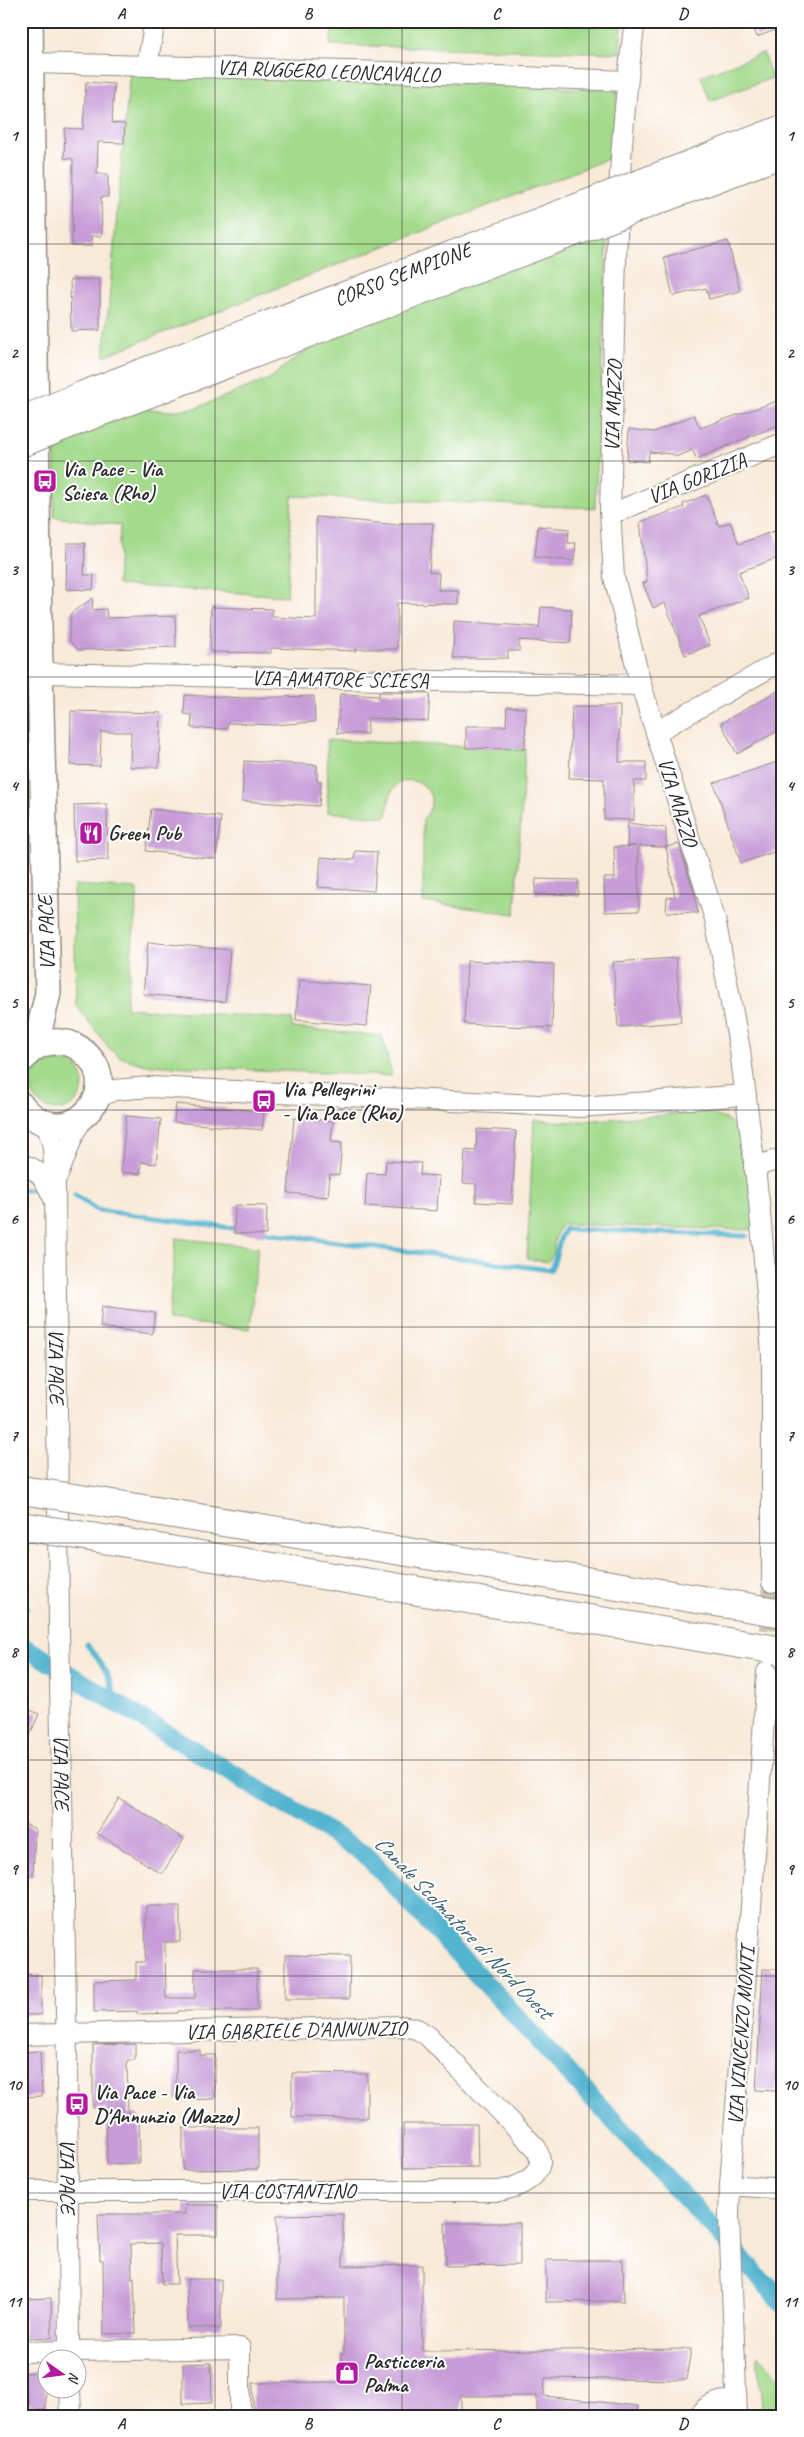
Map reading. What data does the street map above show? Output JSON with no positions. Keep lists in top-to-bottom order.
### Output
{
  "streets": {
    "highway": ["CORSO SEMPIONE"],
    "street": [
      "VIA RUGGERO LEONCAVALLO",
      "VIA MAZZO",
      "VIA GORIZIA",
      "VIA AMATORE SCIESA",
      "VIA PACE",
      "VIA GABRIELE D'ANNUNZIO",
      "VIA VINCENZO MONTI",
      "VIA COSTANTINO"
    ]
  },
  "crossings": [
    ["VIA RUGGERO LEONCAVALLO", "VIA MAZZO"],
    ["VIA RUGGERO LEONCAVALLO", "VIA PACE"],
    ["VIA MAZZO", "VIA GORIZIA"],
    ["VIA MAZZO", "VIA AMATORE SCIESA"],
    ["VIA AMATORE SCIESA", "VIA PACE"],
    ["VIA PACE", "VIA GABRIELE D'ANNUNZIO"],
    ["VIA PACE", "VIA COSTANTINO"],
    ["VIA GABRIELE D'ANNUNZIO", "VIA COSTANTINO"]
  ],
  "water": ["Canale Scolmatore di Nord Ovest"],
  "places": {
    "bus stop": ["Via Pace - Via Sciesa (Rho)", "Via Pellegrini - Via Pace (Rho)", "Via Pace - Via D'Annunzio (Mazzo)"],
    "restaurant": ["Green Pub"],
    "shop": ["Pasticceria Palma"]
  },
  "north": "right",
  "grid": {
    "columns": [
      "A",
      "B",
      "C",
      "D"
    ],
    "rows": [
      "1",
      "2",
      "3",
      "4",
      "5",
      "6",
      "7",
      "8",
      "9",
      "10",
      "11"
    ]
  }
}
